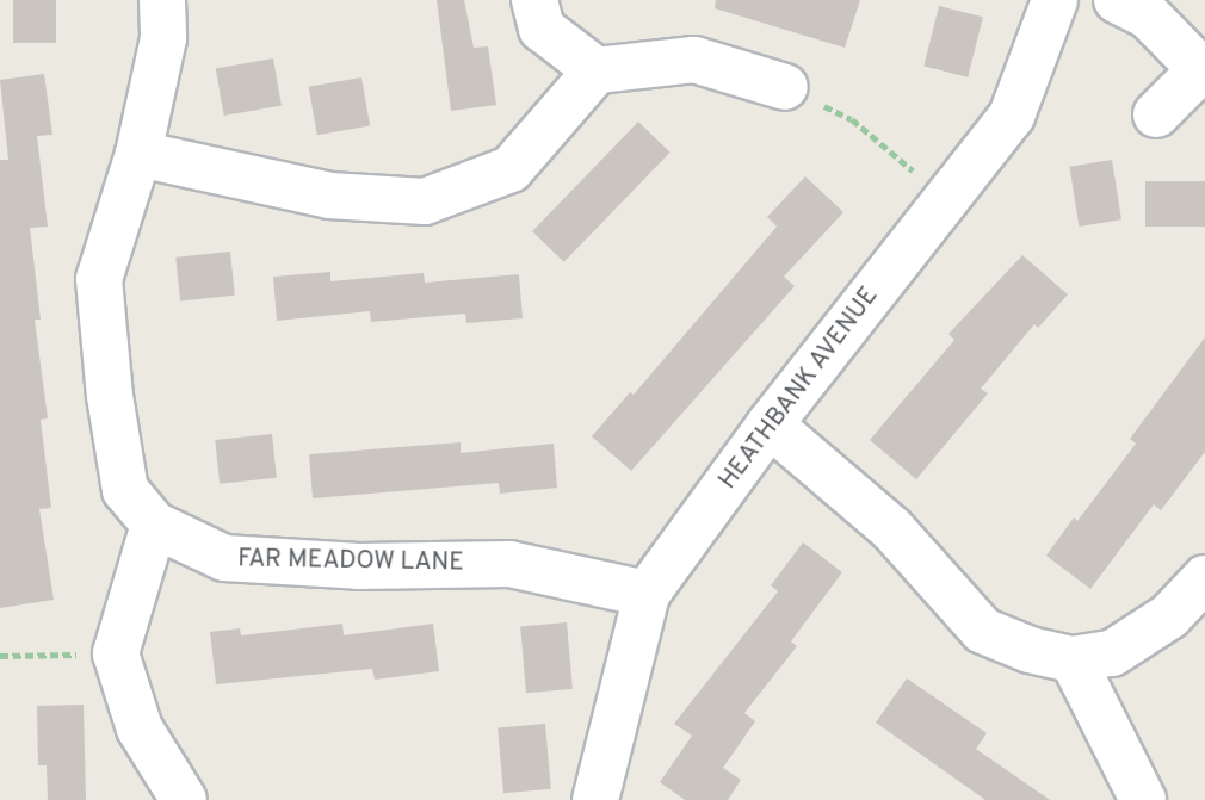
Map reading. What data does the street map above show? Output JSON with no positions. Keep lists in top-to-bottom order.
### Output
{
  "streets": {
    "street": ["HEATHBANK AVENUE", "FAR MEADOW LANE"]
  },
  "crossings": [
    ["HEATHBANK AVENUE", "FAR MEADOW LANE"]
  ]
}
